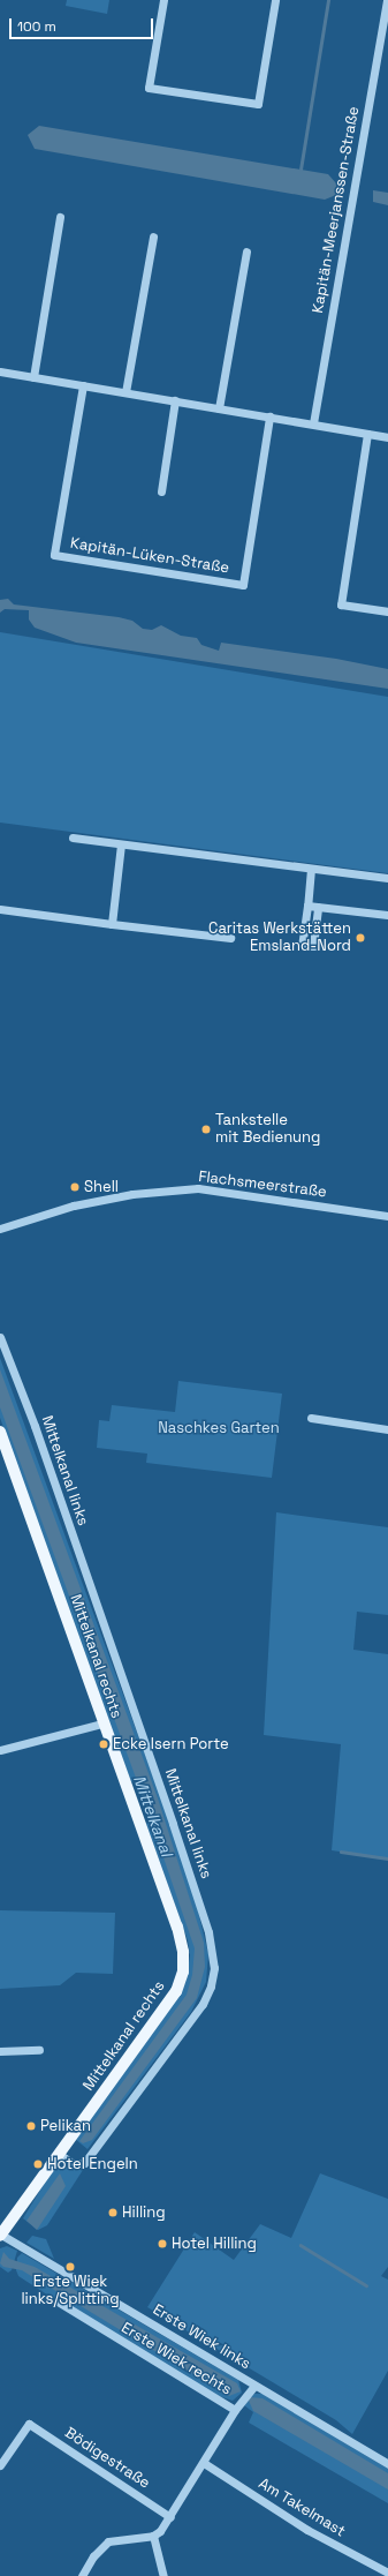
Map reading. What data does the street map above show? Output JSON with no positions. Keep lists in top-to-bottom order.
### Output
{
  "streets": {
    "main road": ["Mittelkanal rechts"],
    "street": [
      "Kapitän-Meerjanssen-Straße",
      "Kapitän-Lüken-Straße",
      "Flachsmeerstraße",
      "Mittelkanal links",
      "Erste Wiek links",
      "Erste Wiek rechts",
      "Bödigestraße",
      "Am Takelmast"
    ]
  },
  "crossings": [
    ["Mittelkanal links", "Mittelkanal rechts"],
    ["Mittelkanal rechts", "Erste Wiek links"]
  ],
  "water": ["Mittelkanal"],
  "parks": ["Naschkes Garten"],
  "places": [
    "Caritas Werkstätten Emsland-Nord",
    "Tankstelle mit Bedienung",
    "Shell",
    "Ecke Isern Porte",
    "Pelikan",
    "Hotel Engeln",
    "Hilling",
    "Hotel Hilling",
    "Erste Wiek links/Splitting"
  ],
  "scale_bar": "100 m"
}
